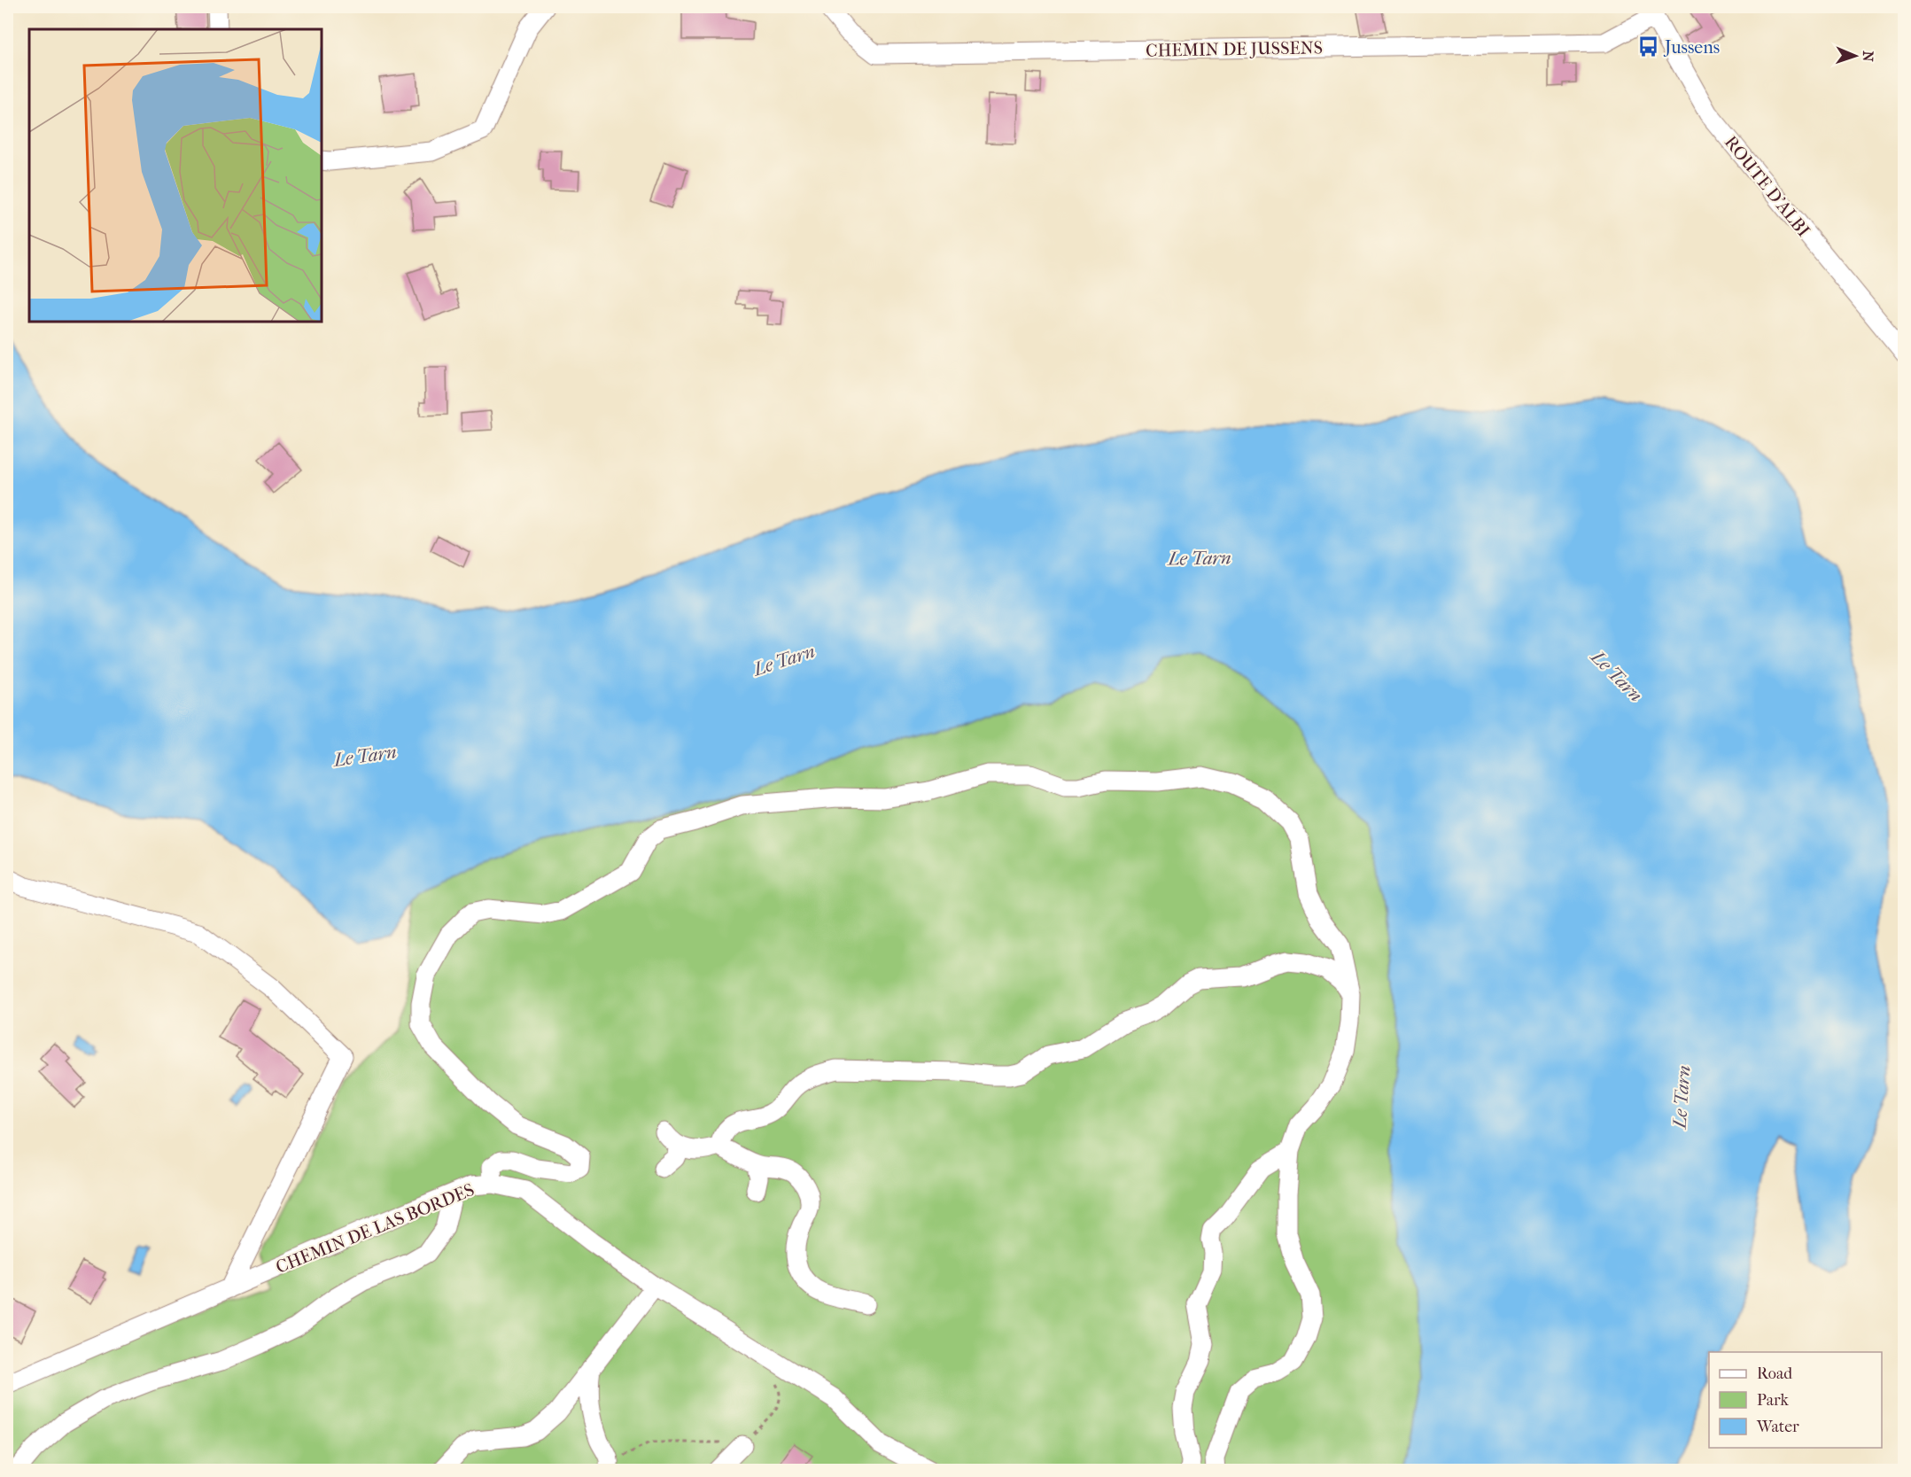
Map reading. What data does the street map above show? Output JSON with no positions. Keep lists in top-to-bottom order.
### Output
{
  "streets": {
    "street": ["CHEMIN DE JUSSENS", "ROUTE D'ALBI", "CHEMIN DE LAS BORDES"]
  },
  "crossings": [
    ["CHEMIN DE JUSSENS", "ROUTE D'ALBI"]
  ],
  "water": ["Le Tarn"],
  "places": {
    "bus stop": ["Jussens"]
  },
  "legend": ["Road", "Park", "Water"],
  "north": "right"
}
